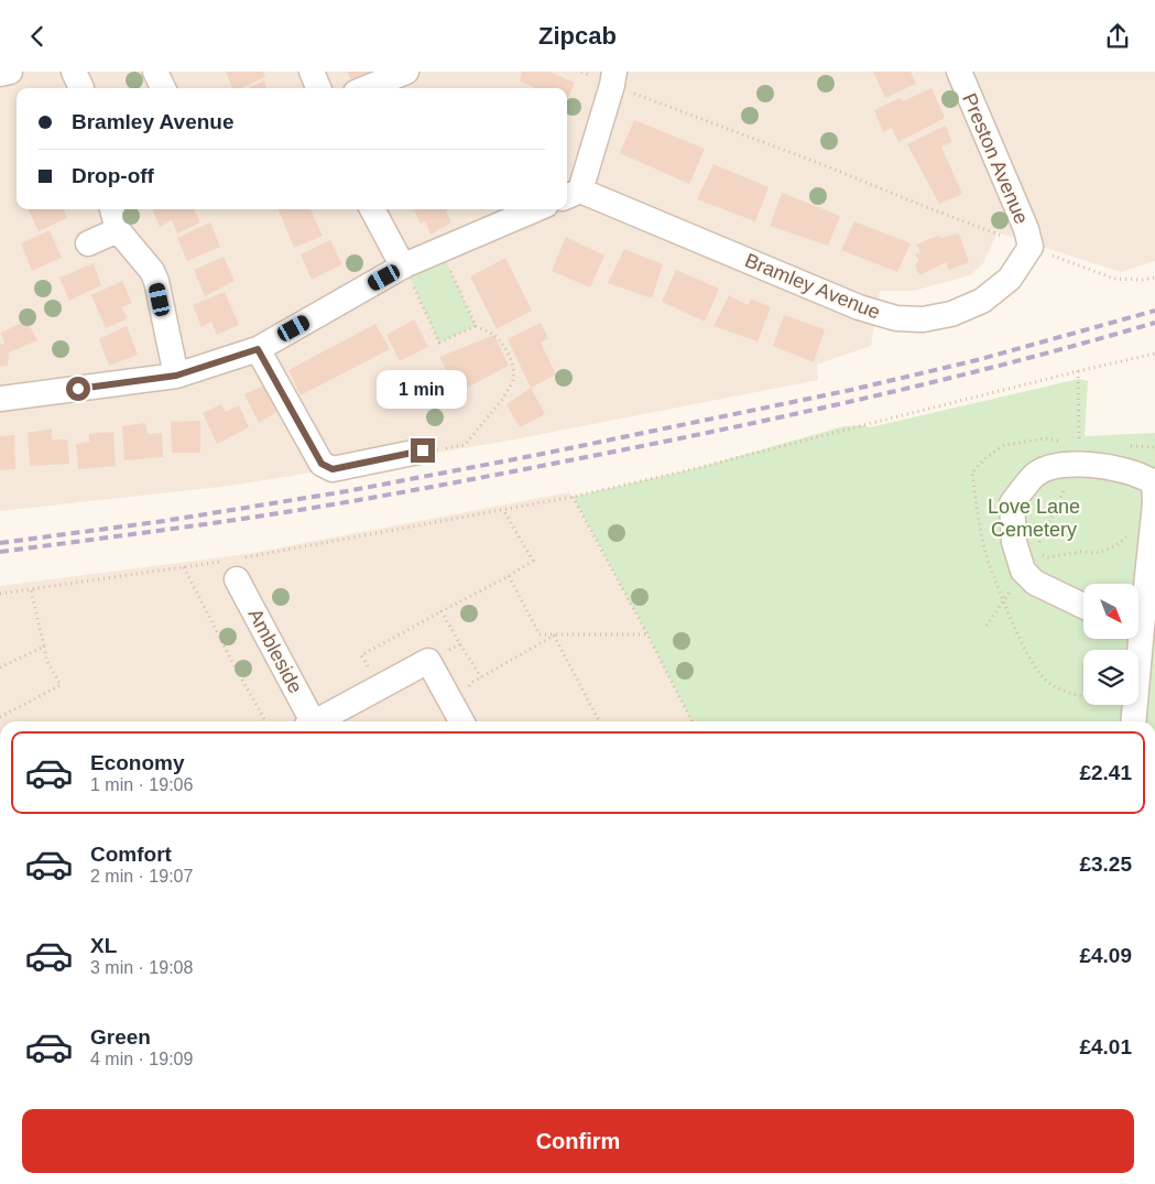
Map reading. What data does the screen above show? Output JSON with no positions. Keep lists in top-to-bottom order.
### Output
{
  "streets": {
    "street": ["Preston Avenue", "Bramley Avenue", "Ambleside"]
  },
  "crossings": [
    ["Preston Avenue", "Bramley Avenue"]
  ],
  "parks": ["Love Lane Cemetery"],
  "north": "bottom right",
  "page": {
    "header": "Zipcab",
    "banner": ["Bramley Avenue", "Drop-off"],
    "bubble": "1 min",
    "list": [
      {
        "name": "Economy",
        "note": "1 min · 19:06",
        "value": "£2.41"
      },
      {
        "name": "Comfort",
        "note": "2 min · 19:07",
        "value": "£3.25"
      },
      {
        "name": "XL",
        "note": "3 min · 19:08",
        "value": "£4.09"
      },
      {
        "name": "Green",
        "note": "4 min · 19:09",
        "value": "£4.01"
      }
    ],
    "buttons": "Confirm"
  }
}
